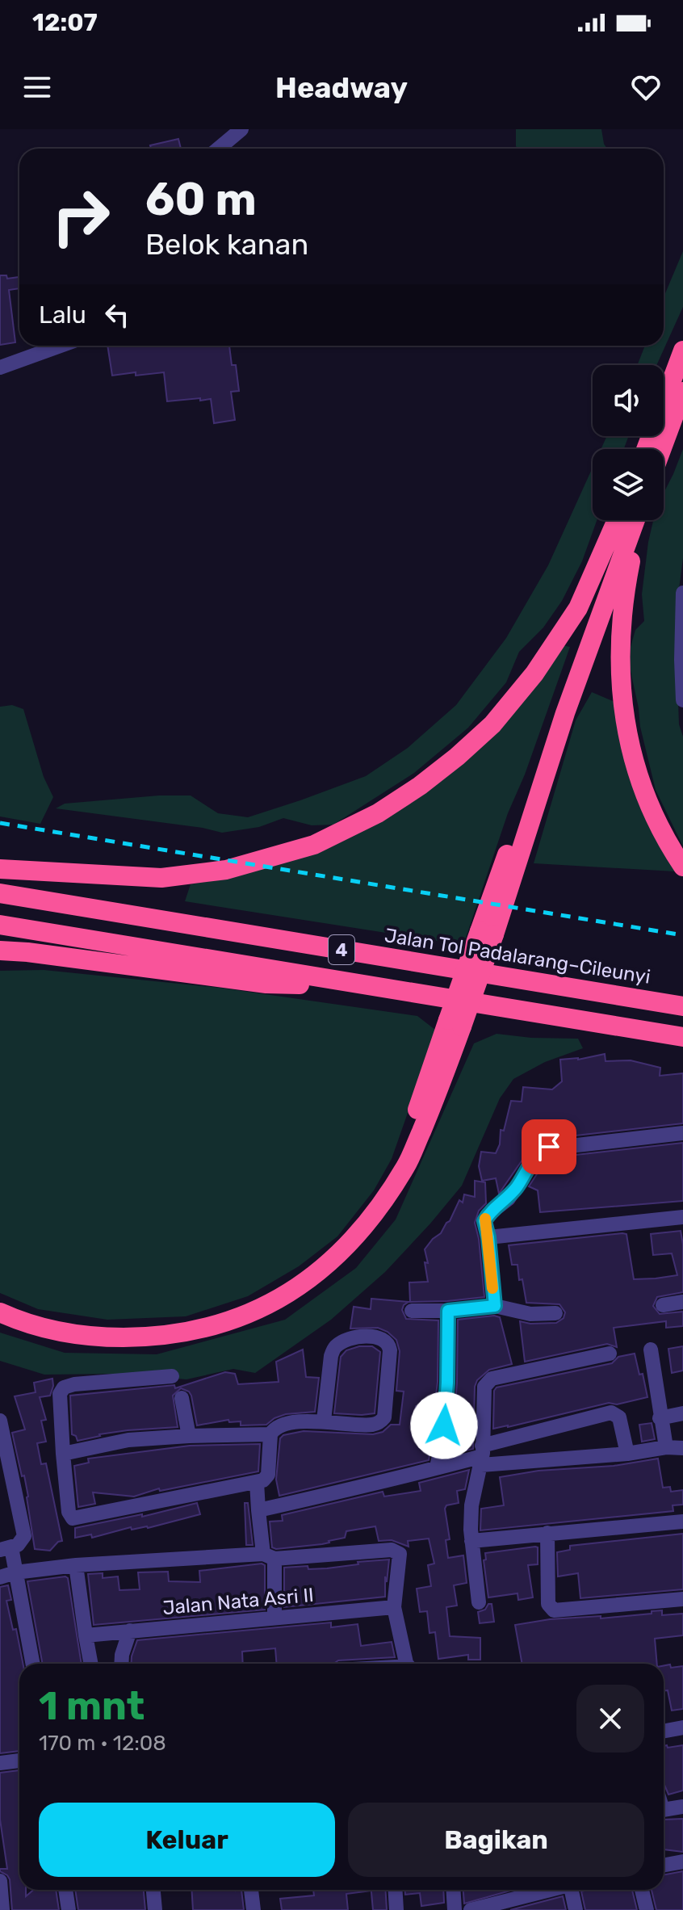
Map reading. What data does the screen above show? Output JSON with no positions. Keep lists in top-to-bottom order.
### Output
{
  "streets": {
    "highway": ["4", "Jalan Tol Padalarang–Cileunyi"],
    "street": ["Jalan Nata Asri II"]
  },
  "page": {
    "status": "12:07",
    "header": "Headway",
    "turn": ["60 m", "Belok kanan"],
    "then": "Lalu",
    "heading": ["1 mnt", "170 m · 12:08"],
    "buttons": ["Keluar", "Bagikan"]
  }
}
